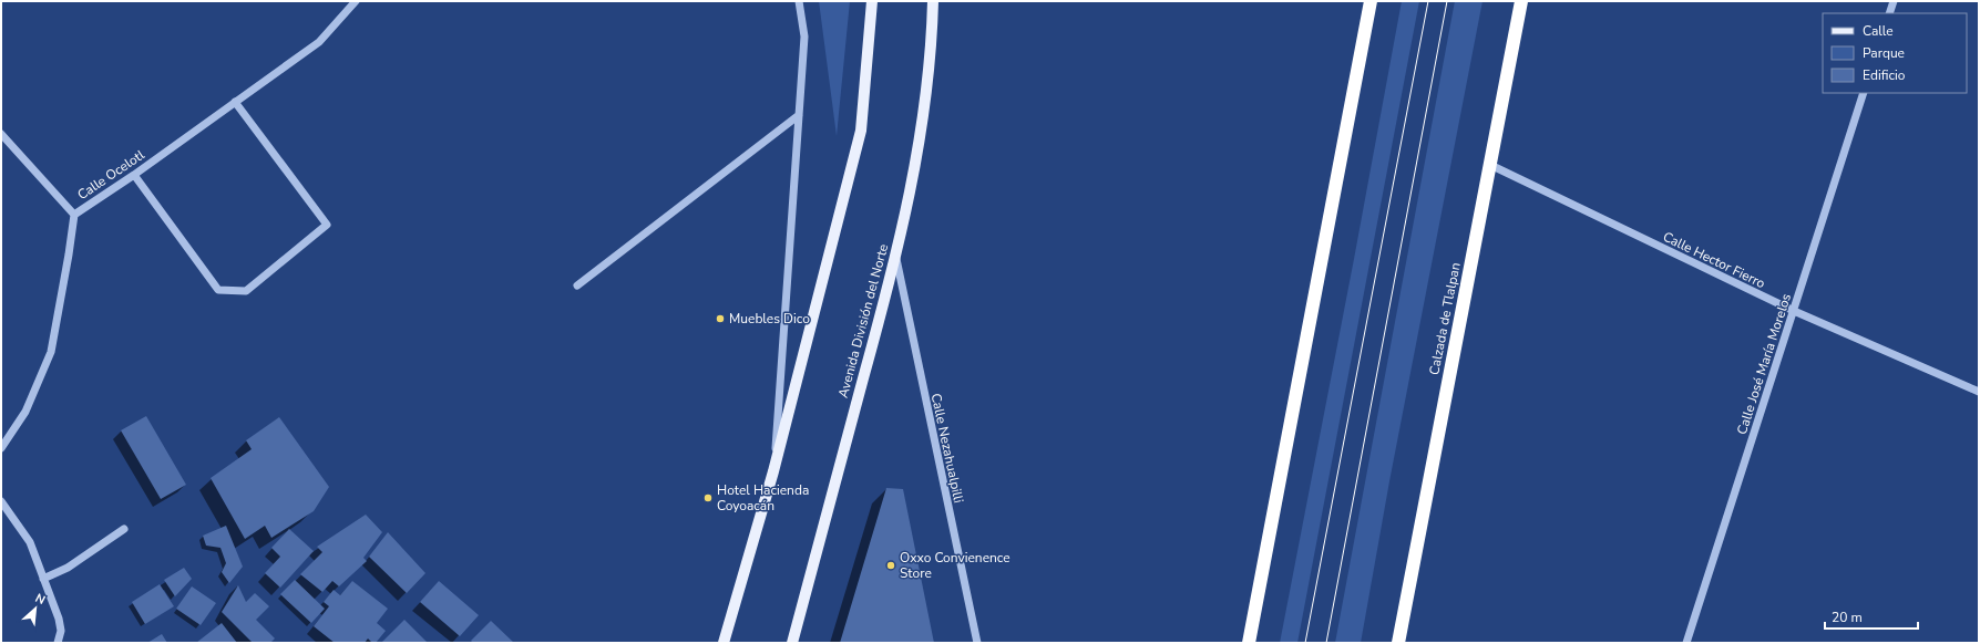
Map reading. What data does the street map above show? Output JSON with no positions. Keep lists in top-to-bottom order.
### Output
{
  "streets": {
    "highway": ["Calzada de Tlalpan"],
    "main road": ["Avenida División del Norte"],
    "street": [
      "Calle Ocelotl",
      "Calle Hector Fierro",
      "Calle José María Morelos",
      "Calle Nezahualpilli"
    ]
  },
  "crossings": [
    ["Calle Hector Fierro", "Calzada de Tlalpan"],
    ["Calle Hector Fierro", "Calle José María Morelos"],
    ["Avenida División del Norte", "Calle Nezahualpilli"]
  ],
  "places": ["Muebles Dico", "Hotel Hacienda Coyoacán", "Oxxo Convienence Store"],
  "legend": ["Calle", "Parque", "Edificio"],
  "scale_bar": "20 m",
  "north": "top right"
}
